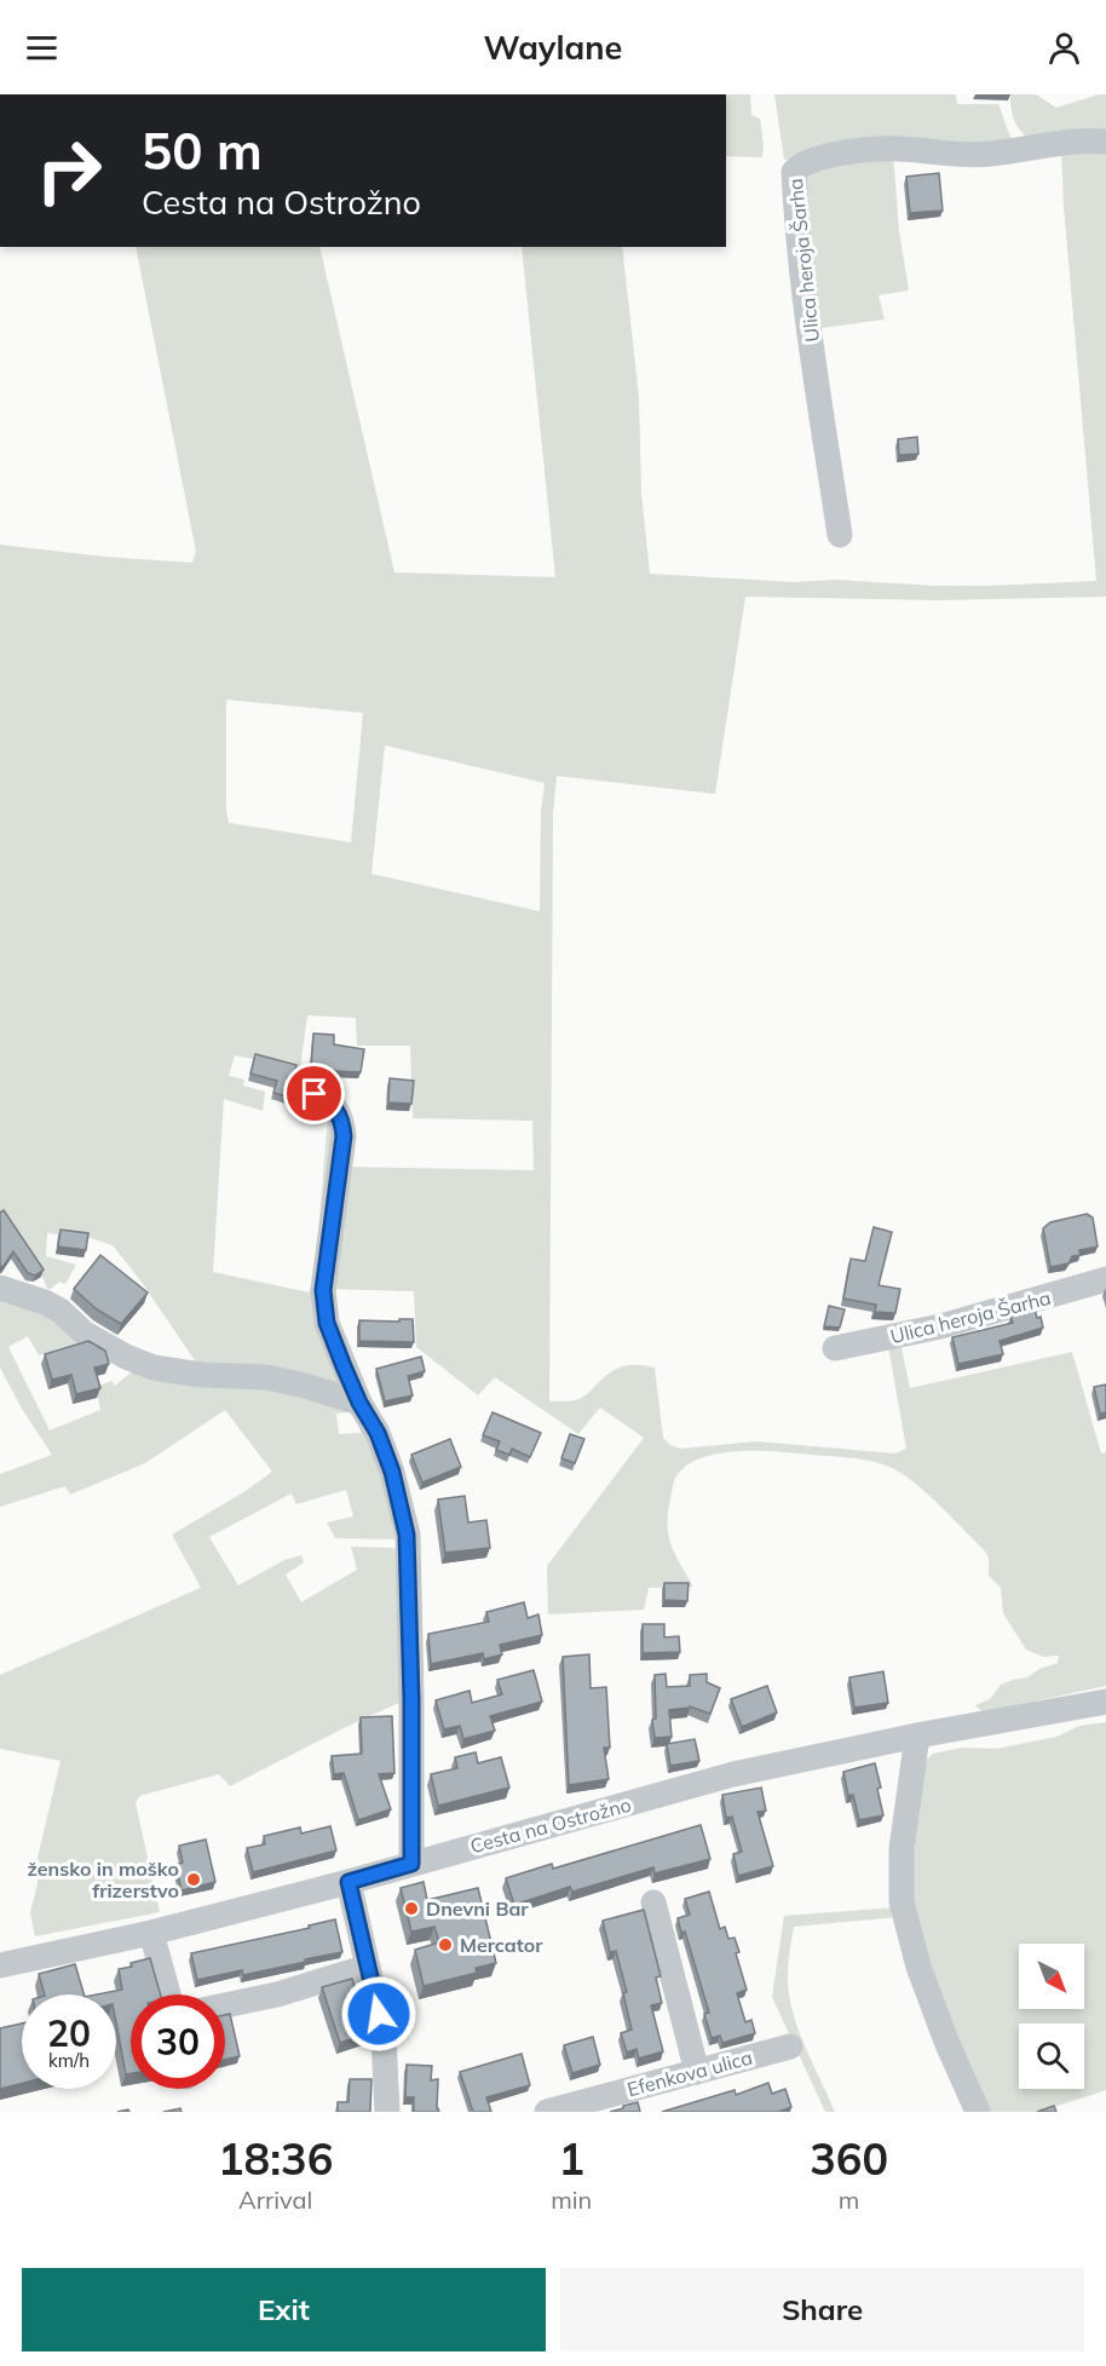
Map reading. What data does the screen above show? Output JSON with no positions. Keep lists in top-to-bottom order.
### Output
{
  "streets": {
    "street": ["Ulica heroja Šarha", "Cesta na Ostrožno", "Efenkova ulica"]
  },
  "places": ["žensko in moško frizerstvo", "Dnevni Bar", "Mercator"],
  "north": "bottom right",
  "page": {
    "header": "Waylane",
    "turn": ["50 m", "Cesta na Ostrožno"],
    "speed": "20 km/h",
    "limit": "30",
    "eta": [
      "18:36",
      "Arrival",
      "1",
      "min",
      "360",
      "m"
    ],
    "buttons": ["Exit", "Share"]
  }
}
